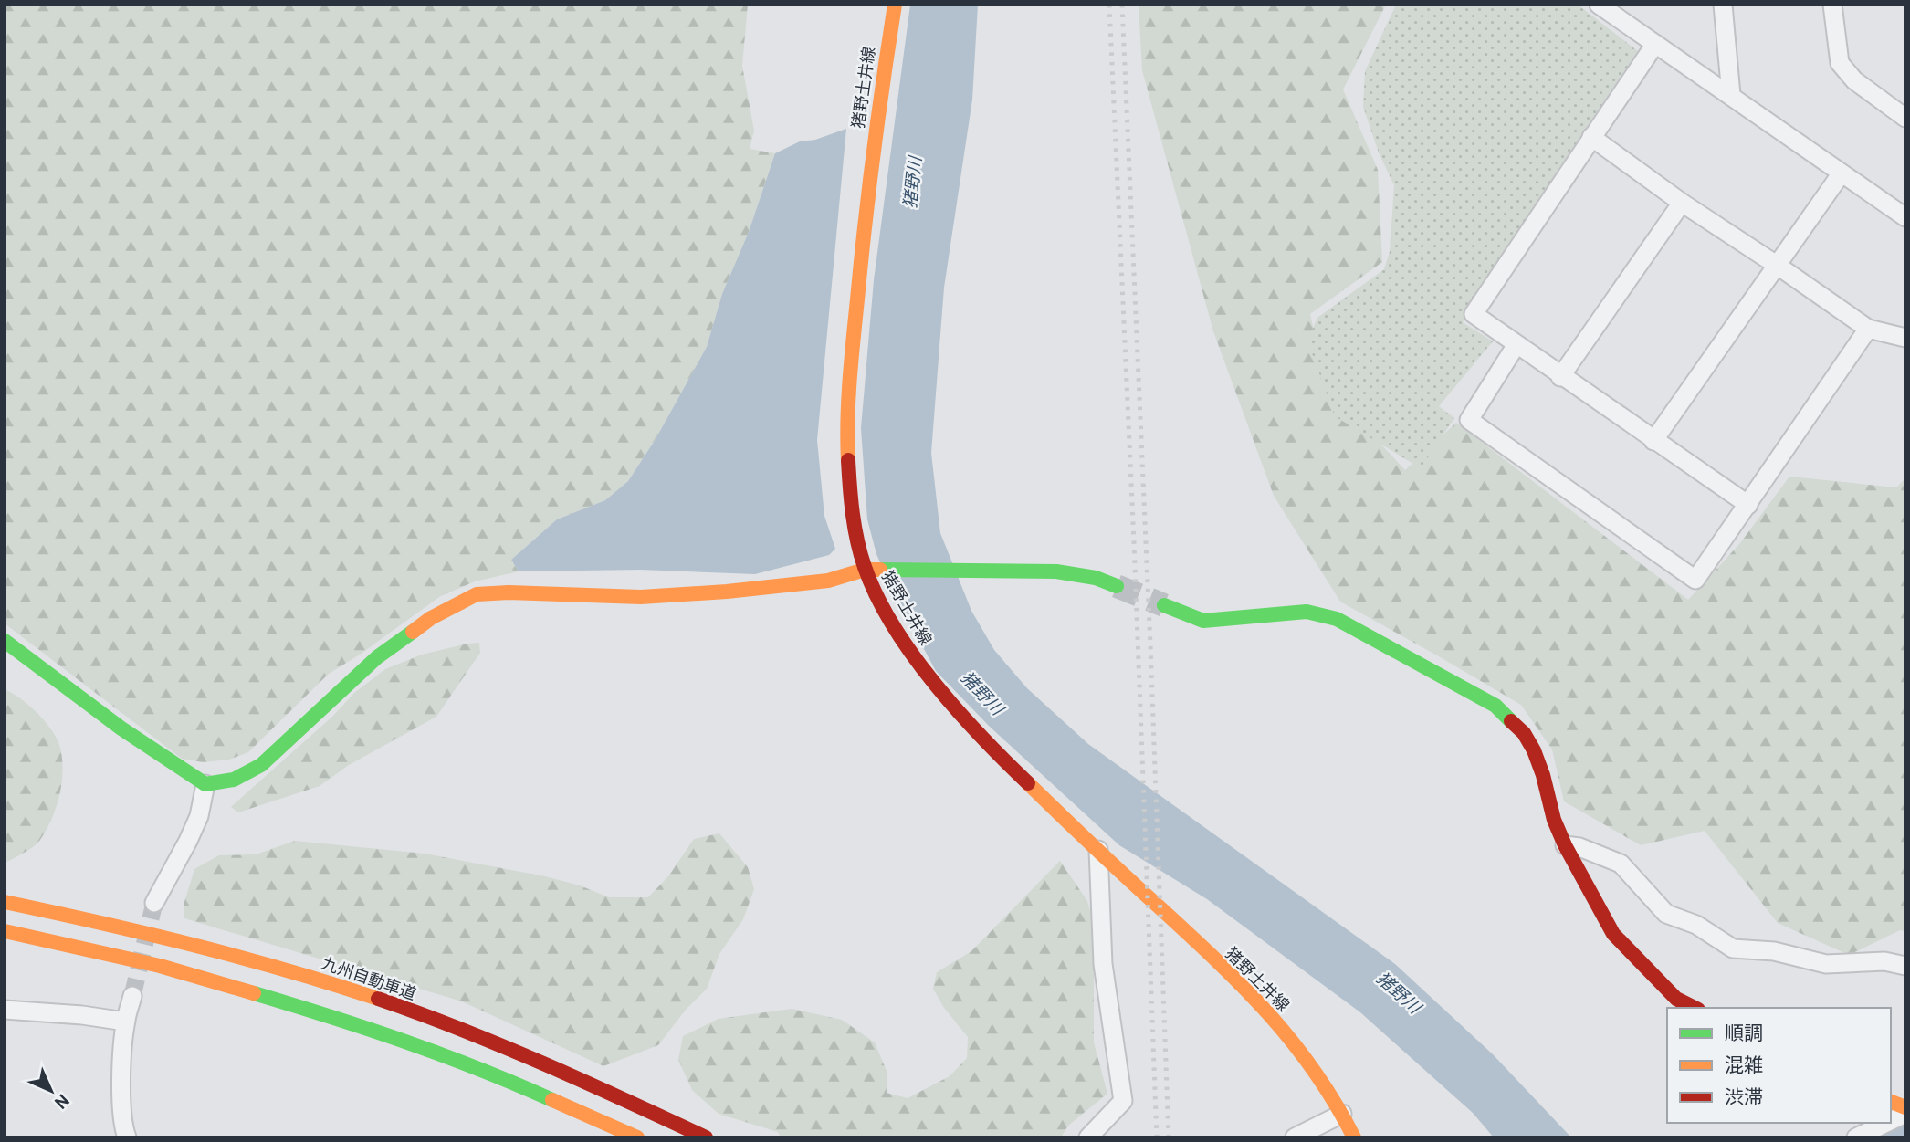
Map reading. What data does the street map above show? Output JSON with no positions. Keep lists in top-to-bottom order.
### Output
{
  "streets": {
    "main road": ["猪野土井線", "九州自動車道"]
  },
  "water": ["猪野川"],
  "legend": ["順調", "混雑", "渋滞"],
  "north": "bottom right"
}
